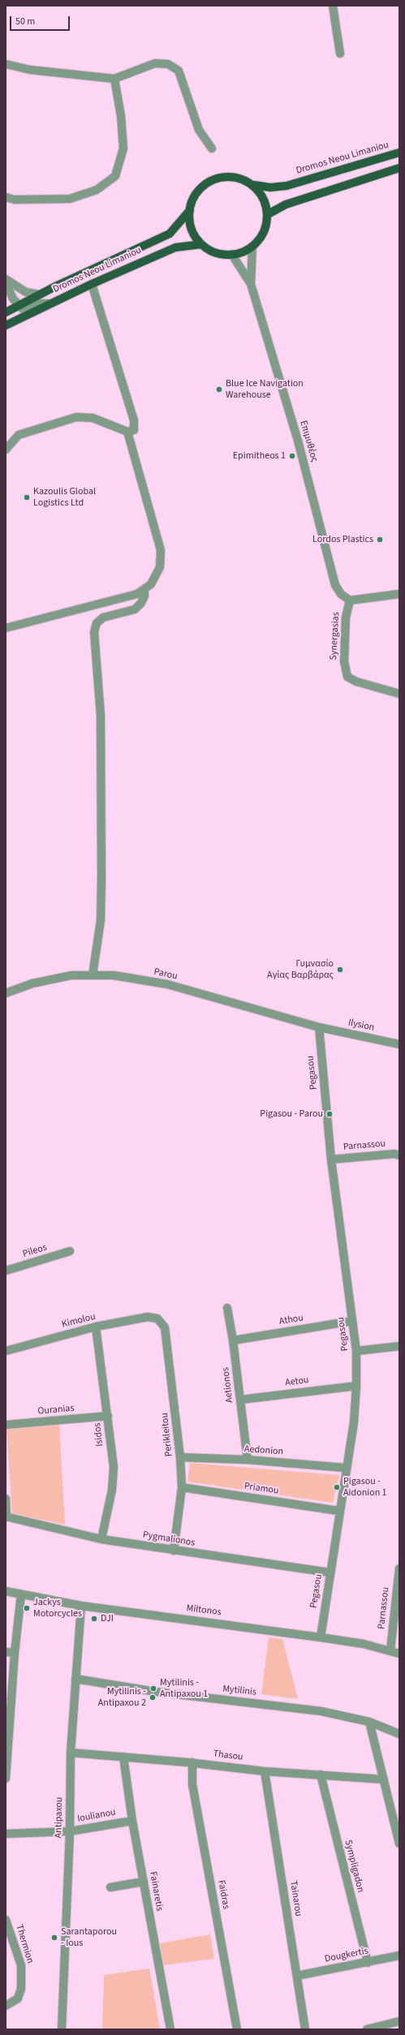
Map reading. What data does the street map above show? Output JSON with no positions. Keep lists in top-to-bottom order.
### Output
{
  "streets": {
    "main road": ["Dromos Neou Limaniou"],
    "street": [
      "Επιμυθέος",
      "Synergasias",
      "Parou",
      "Ilysion",
      "Pegasou",
      "Parnassou",
      "Pileos",
      "Athou",
      "Kimolou",
      "Aetou",
      "Aetionos",
      "Ouranias",
      "Isidos",
      "Perikleitou",
      "Aedonion",
      "Priamou",
      "Pygmalionos",
      "Miltonos",
      "Mytilinis",
      "Thasou",
      "Ioulianou",
      "Antipaxou",
      "Sympligadon",
      "Fainaretis",
      "Faidras",
      "Tainarou",
      "Thermion",
      "Dougkertis"
    ]
  },
  "crossings": [
    ["Επιμυθέος", "Synergasias"],
    ["Parou", "Ilysion"],
    ["Parou", "Pegasou"],
    ["Ilysion", "Pegasou"],
    ["Pegasou", "Parnassou"],
    ["Pegasou", "Athou"],
    ["Pegasou", "Aetou"],
    ["Pegasou", "Aedonion"],
    ["Pegasou", "Priamou"],
    ["Pegasou", "Pygmalionos"],
    ["Pegasou", "Miltonos"],
    ["Parnassou", "Miltonos"],
    ["Athou", "Aetionos"],
    ["Kimolou", "Isidos"],
    ["Kimolou", "Perikleitou"],
    ["Aetou", "Aetionos"],
    ["Aetionos", "Aedonion"],
    ["Ouranias", "Isidos"],
    ["Isidos", "Pygmalionos"],
    ["Perikleitou", "Aedonion"],
    ["Perikleitou", "Priamou"],
    ["Perikleitou", "Pygmalionos"],
    ["Miltonos", "Antipaxou"],
    ["Mytilinis", "Antipaxou"],
    ["Thasou", "Antipaxou"],
    ["Thasou", "Sympligadon"],
    ["Thasou", "Fainaretis"],
    ["Thasou", "Faidras"],
    ["Thasou", "Tainarou"],
    ["Ioulianou", "Antipaxou"],
    ["Ioulianou", "Fainaretis"],
    ["Sympligadon", "Dougkertis"],
    ["Tainarou", "Dougkertis"]
  ],
  "places": [
    "Blue Ice Navigation Warehouse",
    "Epimitheos 1",
    "Kazoulis Global Logistics Ltd",
    "Lordos Plastics",
    "Γυμνασίο Αγίας Βαρβάρας",
    "Pigasou - Parou",
    "Pigasou - Aidonion 1",
    "Jackys Motorcycles",
    "DJI",
    "Mytilinis - Antipaxou 1",
    "Mytilinis - Antipaxou 2",
    "Sarantaporou - Ious"
  ],
  "scale_bar": "50 m"
}
